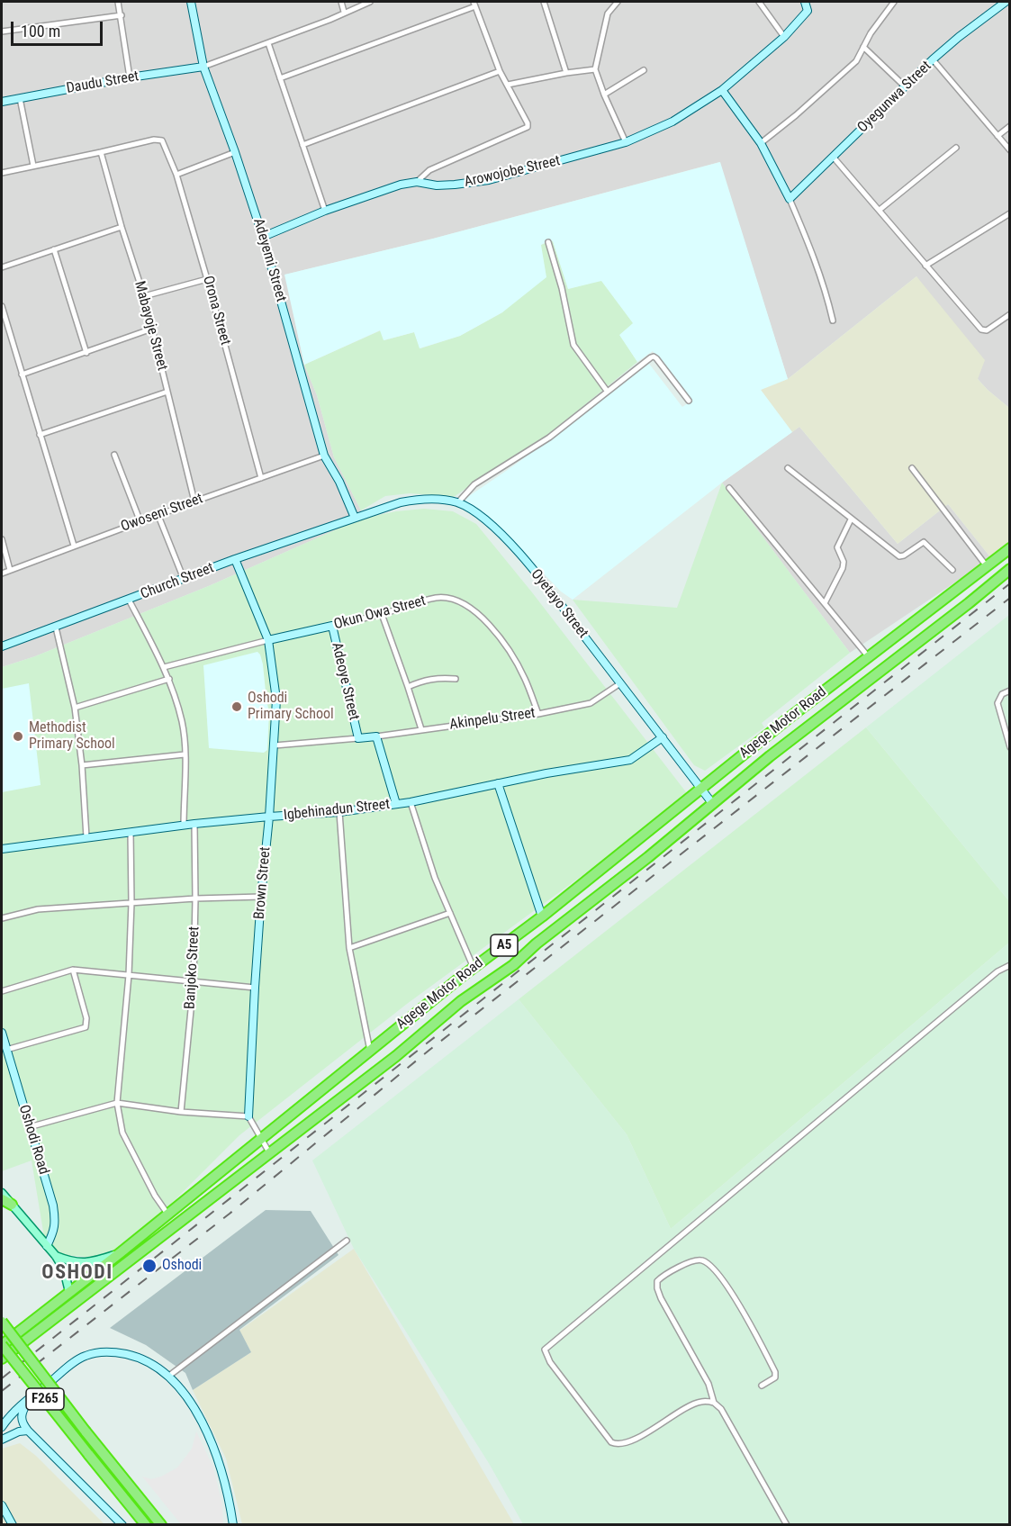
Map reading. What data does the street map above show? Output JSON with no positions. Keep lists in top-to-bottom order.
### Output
{
  "streets": {
    "highway": ["Agege Motor Road", "A5", "F265"],
    "street": [
      "Daudu Street",
      "Oyegunwa Street",
      "Arowojobe Street",
      "Adeyemi Street",
      "Orona Street",
      "Mabayoje Street",
      "Owoseni Street",
      "Church Street",
      "Oyetayo Street",
      "Okun Owa Street",
      "Adeoye Street",
      "Akinpelu Street",
      "Igbehinadun Street",
      "Brown Street",
      "Banjoko Street",
      "Oshodi Road"
    ]
  },
  "crossings": [
    ["Daudu Street", "Adeyemi Street"],
    ["Arowojobe Street", "Adeyemi Street"],
    ["Adeyemi Street", "Owoseni Street"],
    ["Adeyemi Street", "Church Street"],
    ["Adeyemi Street", "Oyetayo Street"],
    ["Orona Street", "Mabayoje Street"],
    ["Orona Street", "Owoseni Street"],
    ["Mabayoje Street", "Owoseni Street"],
    ["Church Street", "Oyetayo Street"],
    ["Church Street", "Brown Street"],
    ["Oyetayo Street", "Akinpelu Street"],
    ["Oyetayo Street", "Agege Motor Road"],
    ["Oyetayo Street", "Igbehinadun Street"],
    ["Okun Owa Street", "Adeoye Street"],
    ["Okun Owa Street", "Akinpelu Street"],
    ["Okun Owa Street", "Brown Street"],
    ["Adeoye Street", "Akinpelu Street"],
    ["Agege Motor Road", "F265"],
    ["Igbehinadun Street", "Brown Street"],
    ["Igbehinadun Street", "Banjoko Street"]
  ],
  "districts": ["OSHODI"],
  "places": ["Oshodi Primary School", "Methodist Primary School", "Oshodi"],
  "scale_bar": "100 m"
}
